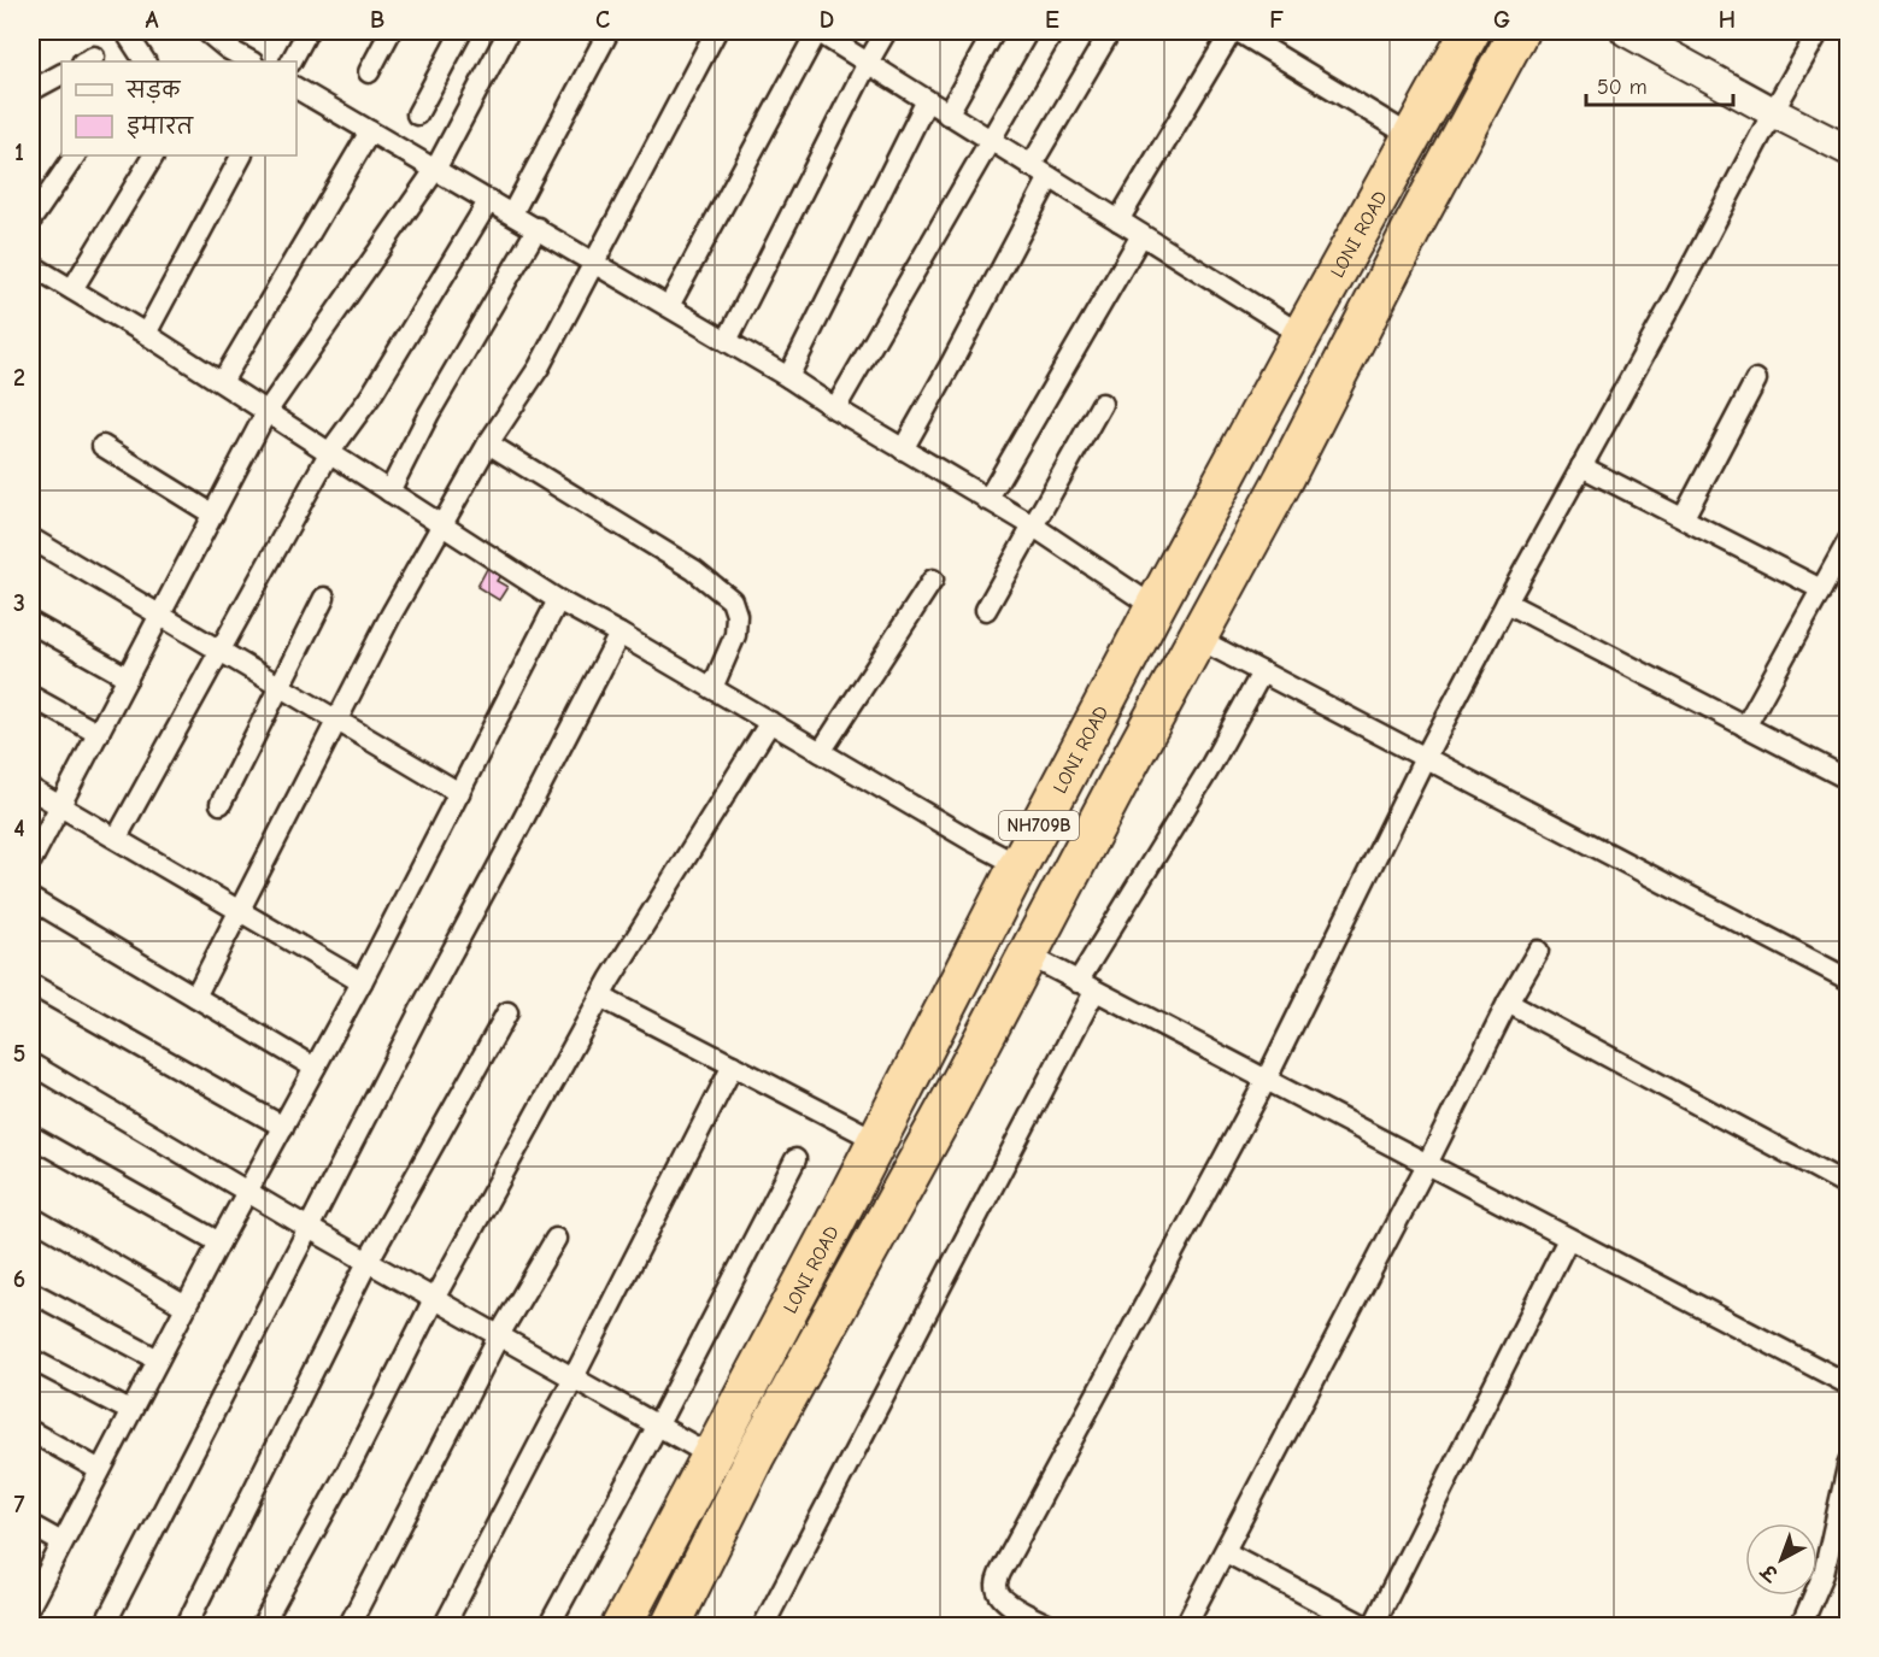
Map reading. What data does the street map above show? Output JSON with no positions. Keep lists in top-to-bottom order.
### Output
{
  "streets": {
    "highway": ["LONI ROAD", "NH709B"]
  },
  "legend": ["सड़क", "इमारत"],
  "scale_bar": "50 m",
  "north": "bottom left",
  "grid": {
    "columns": [
      "A",
      "B",
      "C",
      "D",
      "E",
      "F",
      "G",
      "H"
    ],
    "rows": [
      "1",
      "2",
      "3",
      "4",
      "5",
      "6",
      "7"
    ]
  }
}
